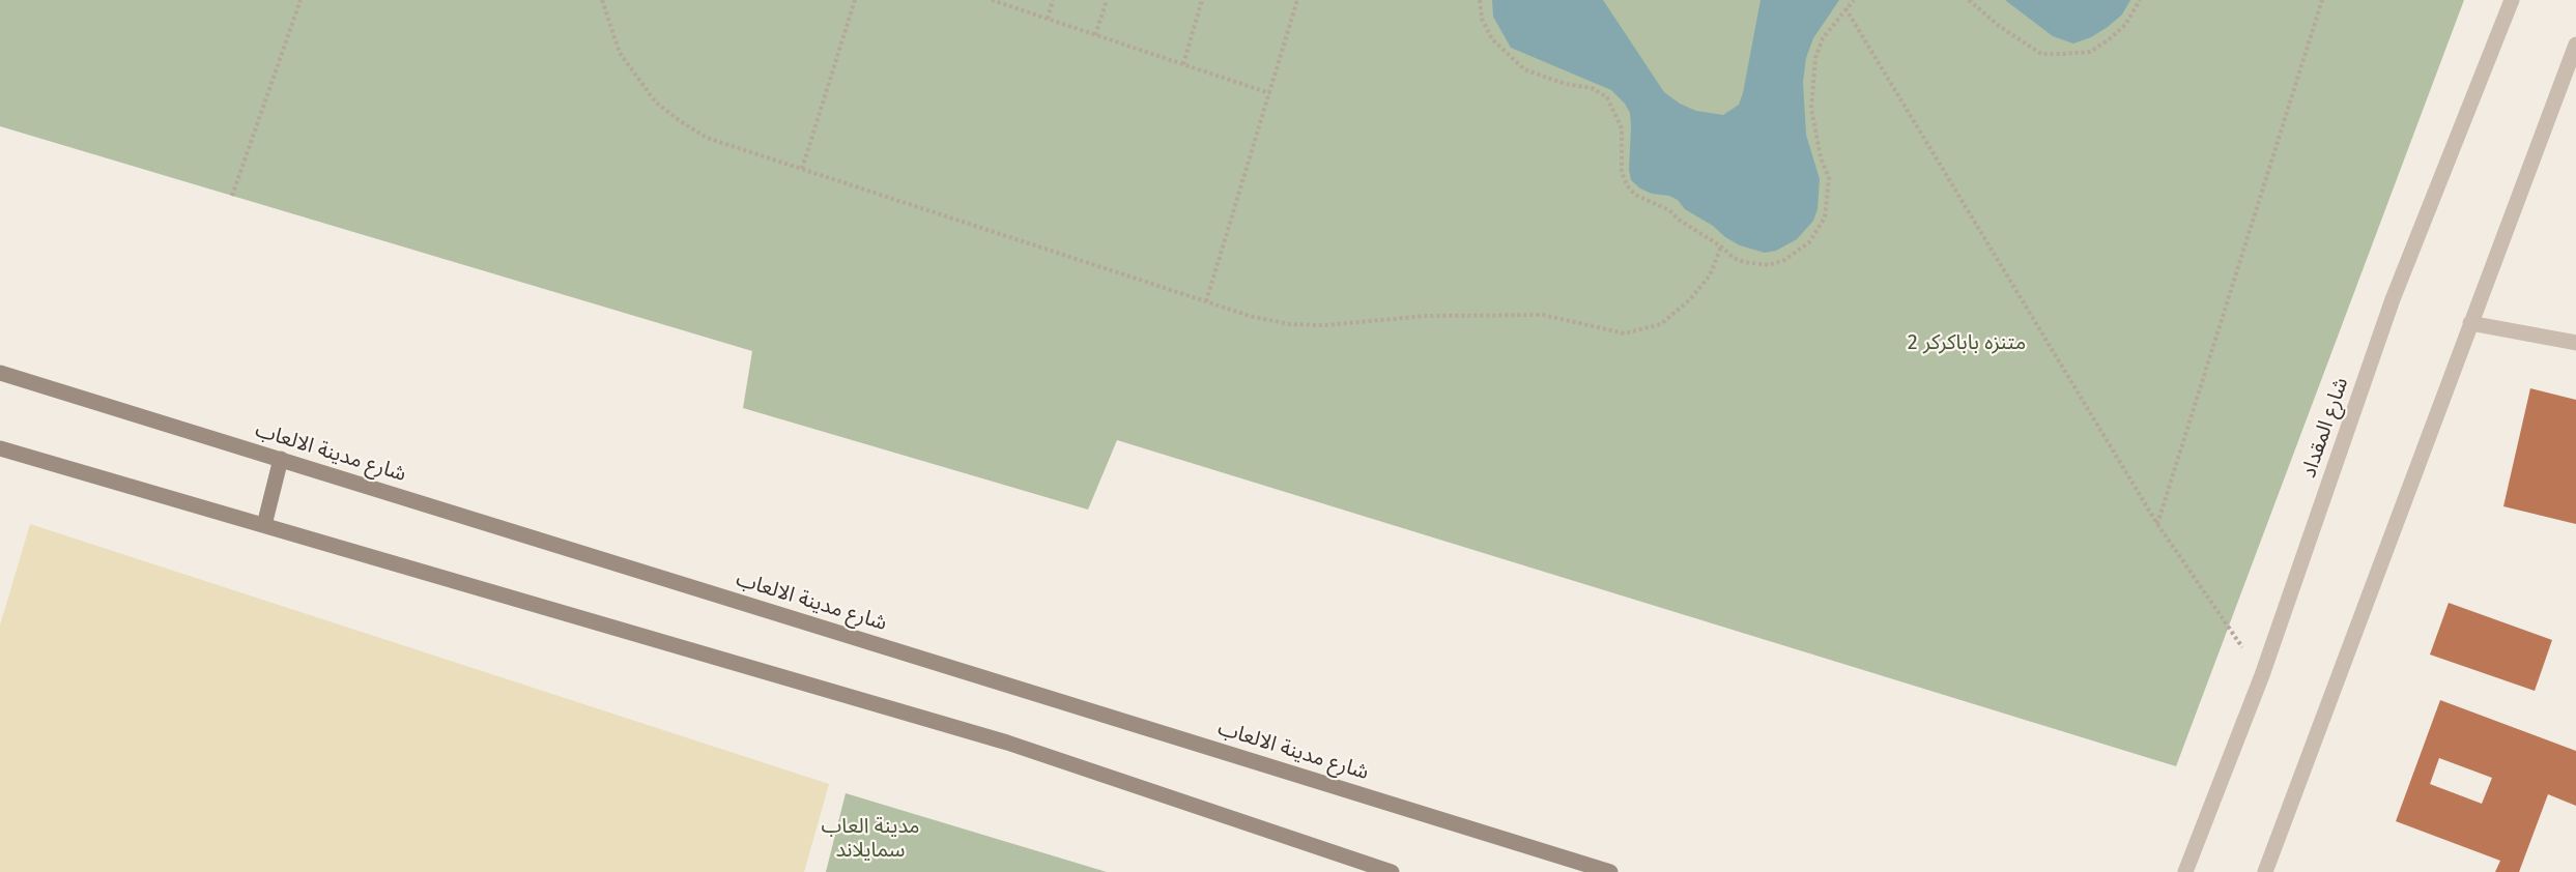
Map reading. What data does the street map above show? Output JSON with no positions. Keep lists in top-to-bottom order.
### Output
{
  "streets": {
    "main road": ["شارع مدينة الالعاب"],
    "street": ["شارع المقداد"]
  },
  "parks": ["متنزه باباكركر 2", "مدينة العاب سمايلاند"]
}
